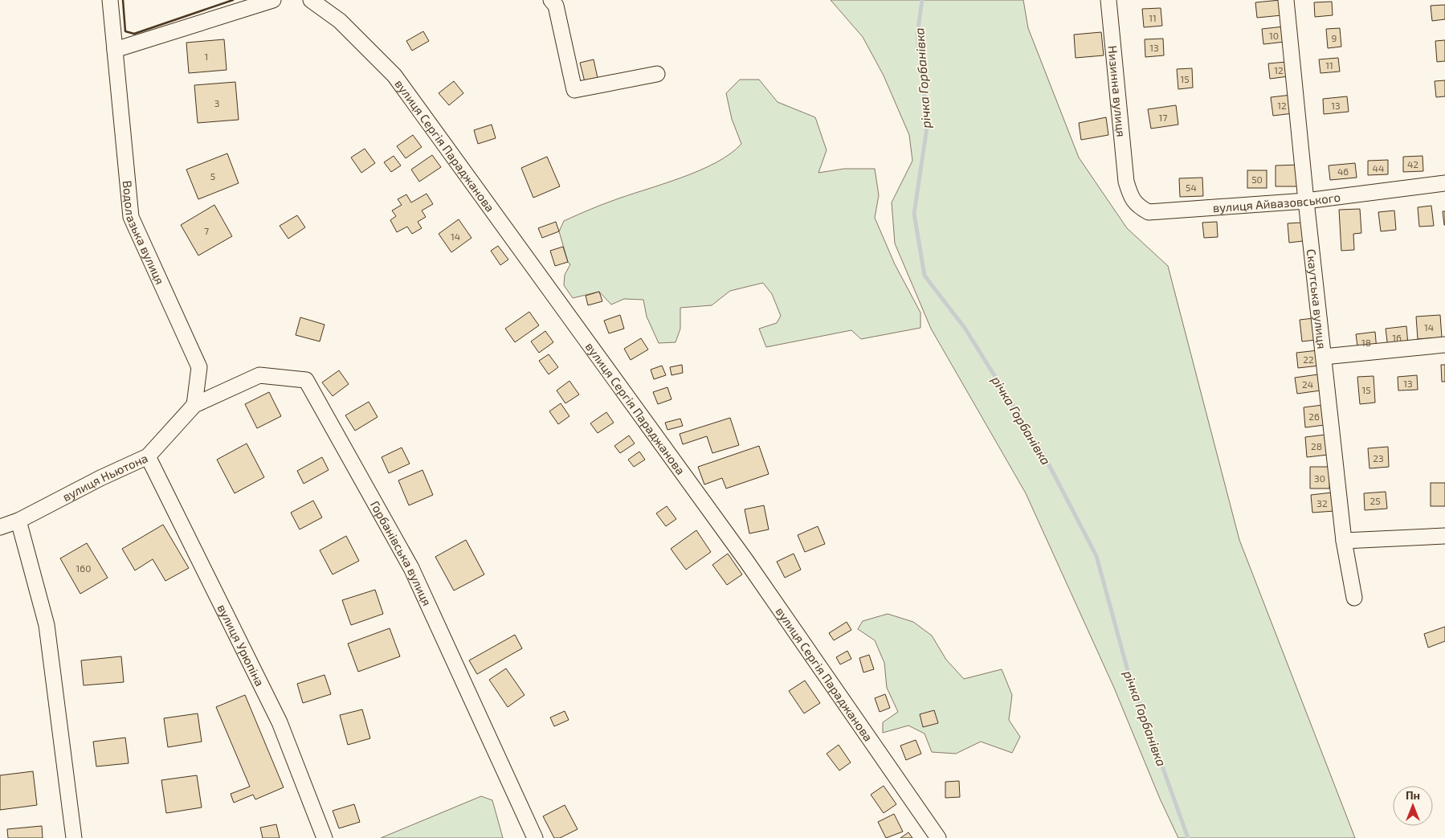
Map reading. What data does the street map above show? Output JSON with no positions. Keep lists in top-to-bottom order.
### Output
{
  "streets": {
    "street": [
      "Низинна вулиця",
      "вулиця Сергія Параджанова",
      "вулиця Айвазовського",
      "Водолазька вулиця",
      "Скаутська вулиця",
      "вулиця Ньютона",
      "Горбанівська вулиця",
      "вулиця Урюпіна"
    ]
  },
  "crossings": [
    ["Низинна вулиця", "вулиця Айвазовського"],
    ["вулиця Айвазовського", "Скаутська вулиця"],
    ["Водолазька вулиця", "вулиця Ньютона"],
    ["Водолазька вулиця", "Горбанівська вулиця"],
    ["вулиця Ньютона", "Горбанівська вулиця"],
    ["вулиця Ньютона", "вулиця Урюпіна"]
  ],
  "water": ["річка Горбанівка"],
  "house_numbers": [
    "11",
    "10",
    "9",
    "13",
    "1",
    "11",
    "12",
    "15",
    "3",
    "12",
    "13",
    "17",
    "42",
    "44",
    "46",
    "5",
    "50",
    "54",
    "7",
    "14",
    "14",
    "16",
    "18",
    "22",
    "13",
    "24",
    "15",
    "26",
    "28",
    "23",
    "30",
    "25",
    "32",
    "160"
  ],
  "north": "top"
}
